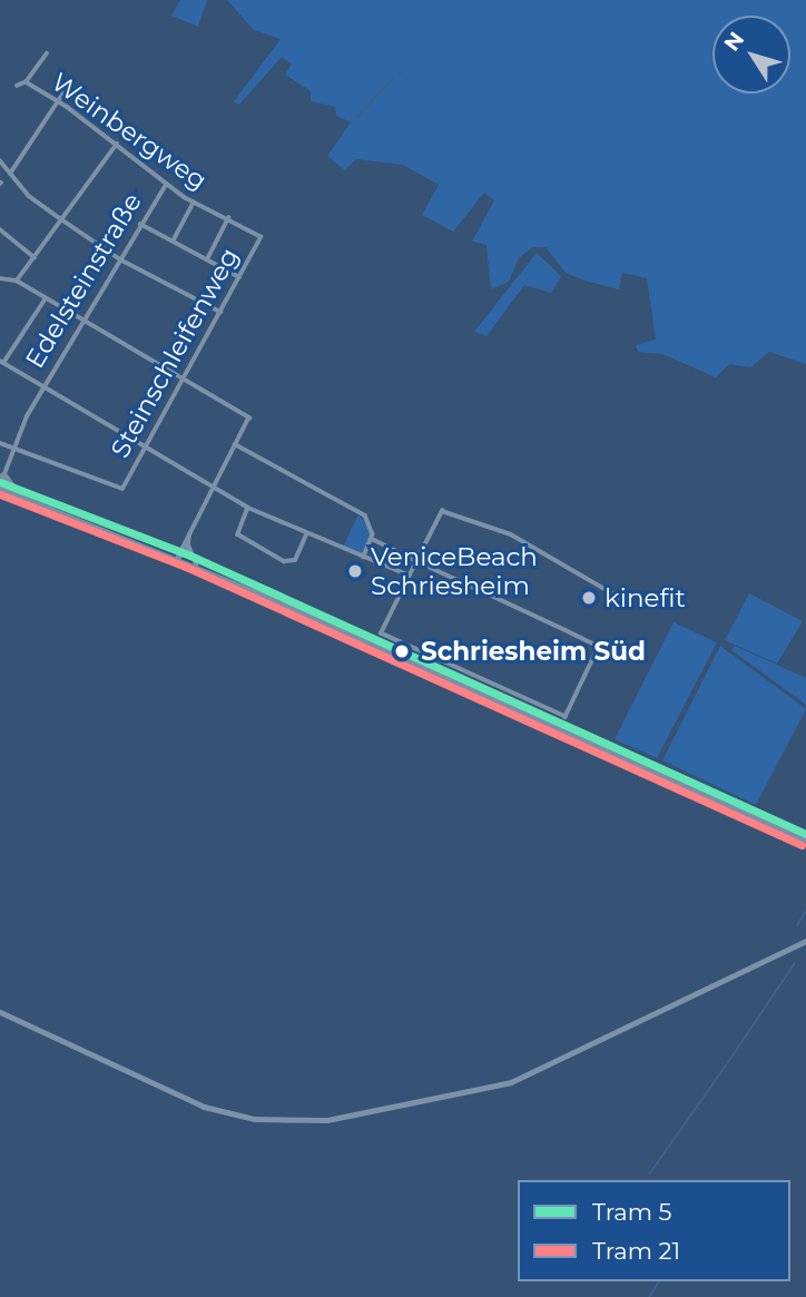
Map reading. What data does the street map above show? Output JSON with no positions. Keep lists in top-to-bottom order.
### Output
{
  "streets": {
    "street": ["Weinbergweg", "Edelsteinstraße", "Steinschleifenweg"]
  },
  "crossings": [
    ["Weinbergweg", "Edelsteinstraße"],
    ["Weinbergweg", "Steinschleifenweg"],
    ["Edelsteinstraße", "Steinschleifenweg"]
  ],
  "places": ["VeniceBeach Schriesheim", "kinefit", "Schriesheim Süd"],
  "lines": ["tram line 5", "tram line 21"],
  "legend": ["Tram 5", "Tram 21"],
  "north": "top left"
}
